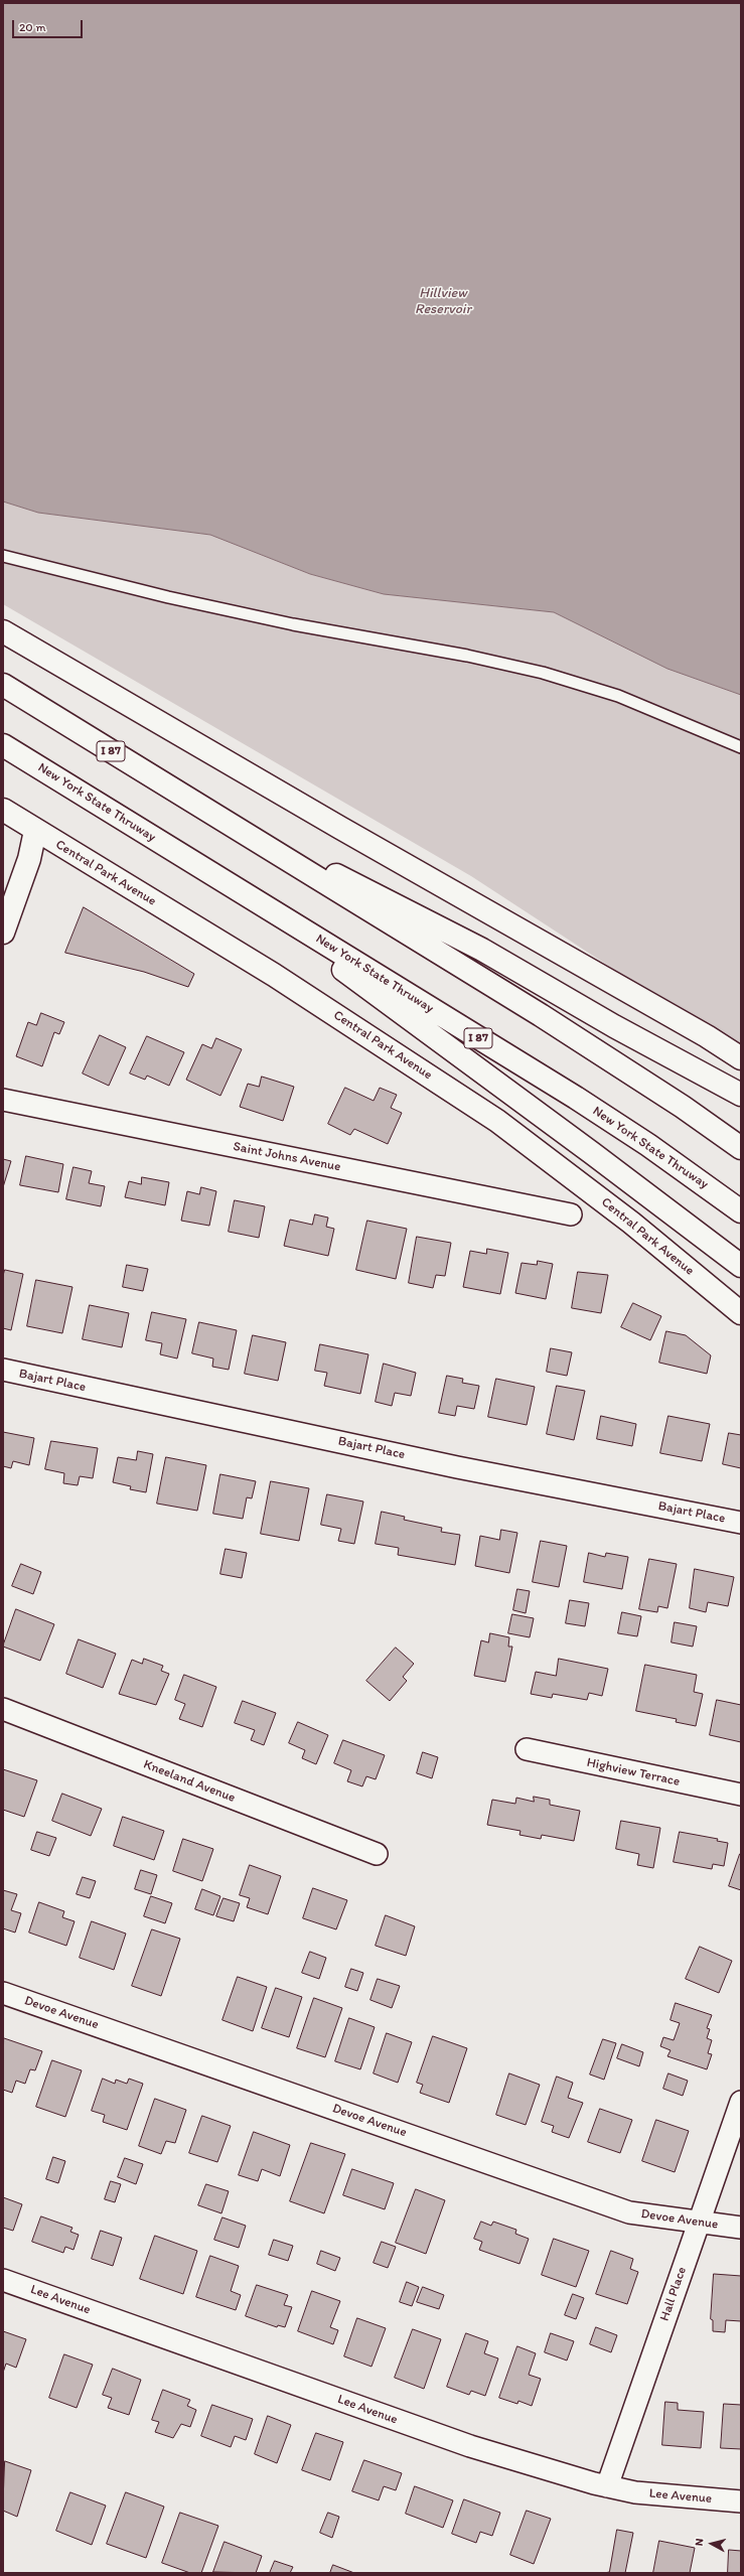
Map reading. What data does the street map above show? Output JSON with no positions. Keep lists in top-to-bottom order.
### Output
{
  "streets": {
    "main road": ["I 87", "New York State Thruway", "Central Park Avenue"],
    "street": [
      "Saint Johns Avenue",
      "Bajart Place",
      "Highview Terrace",
      "Kneeland Avenue",
      "Devoe Avenue",
      "Hall Place",
      "Lee Avenue"
    ]
  },
  "crossings": [
    ["Devoe Avenue", "Hall Place"],
    ["Hall Place", "Lee Avenue"]
  ],
  "water": ["Hillview Reservoir"],
  "scale_bar": "20 m",
  "north": "left"
}
